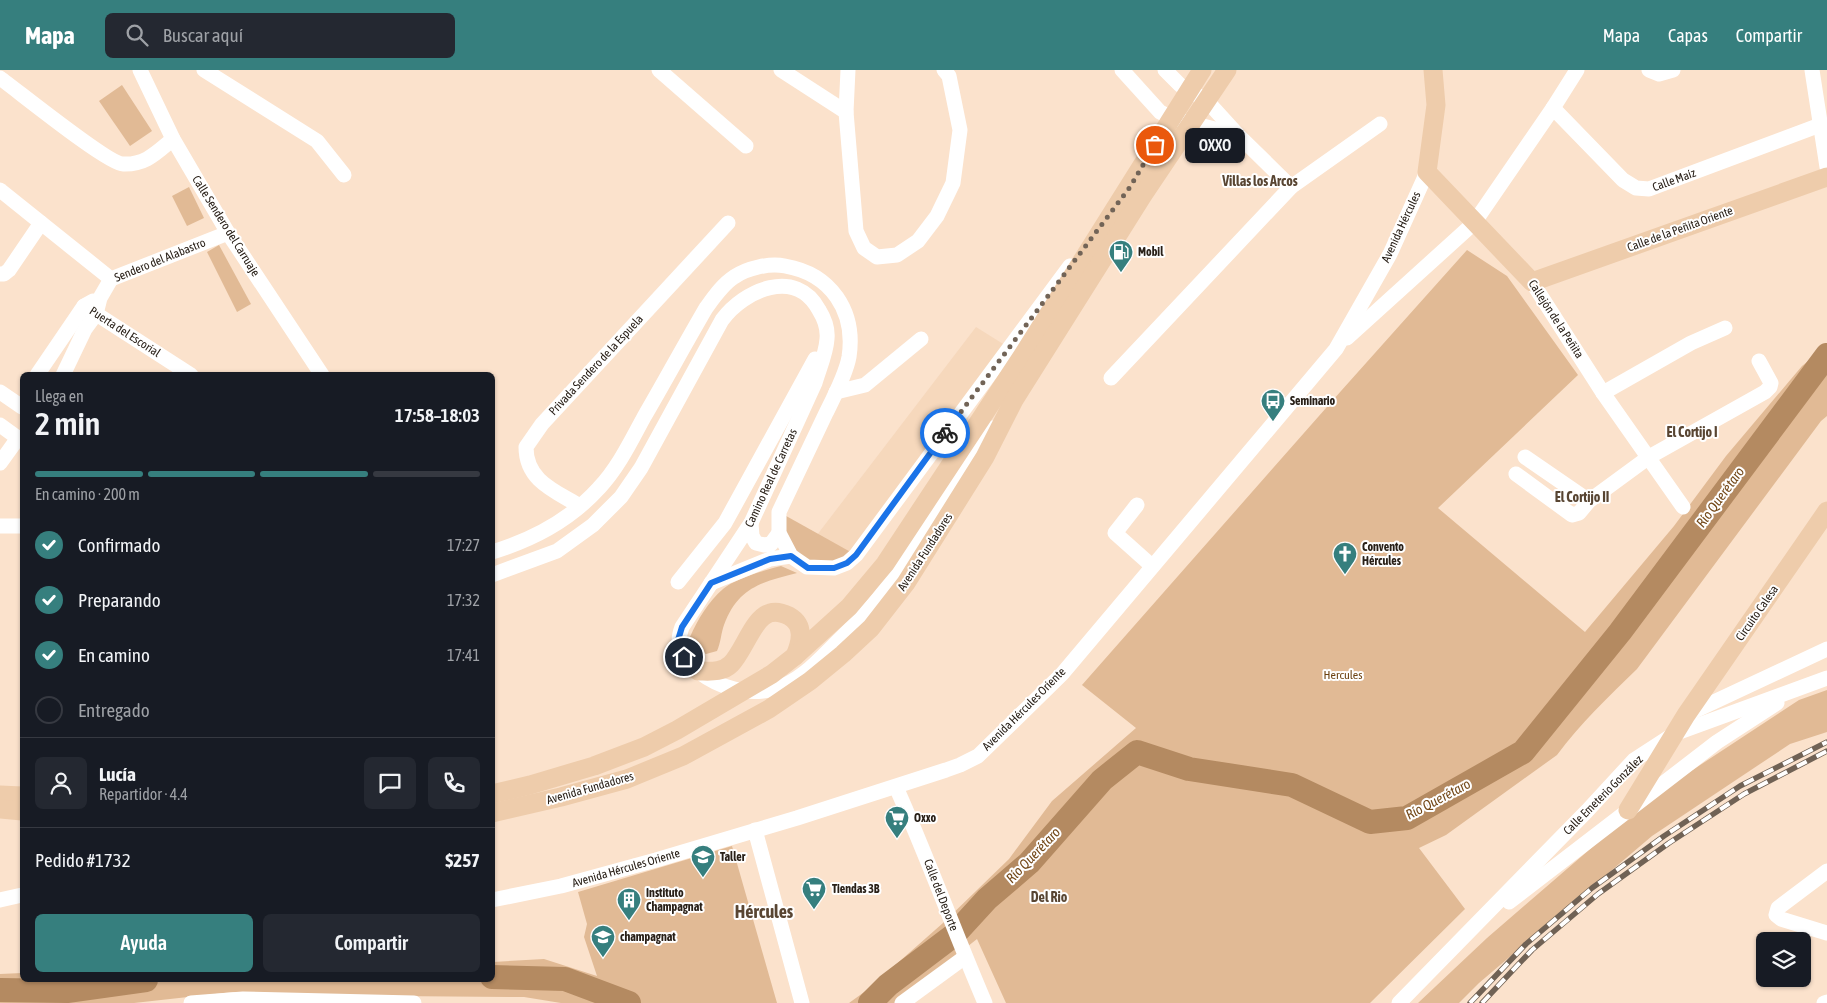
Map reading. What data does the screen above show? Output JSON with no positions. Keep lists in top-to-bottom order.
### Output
{
  "streets": {
    "main road": [
      "Avenida Hércules",
      "Calle de la Peñita Oriente",
      "Callejón de la Peñita",
      "Avenida Fundadores",
      "Circuito Calesa"
    ],
    "street": [
      "Calle Maíz",
      "Calle Sendero del Carruaje",
      "Sendero del Alabastro",
      "Puerta del Escorial",
      "Privada Sendero de la Espuela",
      "Camino Real de Carretas",
      "Avenida Hércules Oriente",
      "Calle Emeterio González",
      "Calle del Deporte"
    ]
  },
  "crossings": [
    ["Calle Sendero del Carruaje", "Sendero del Alabastro"],
    ["Avenida Hércules", "Callejón de la Peñita"],
    ["Avenida Hércules", "Avenida Hércules Oriente"],
    ["Calle de la Peñita Oriente", "Callejón de la Peñita"],
    ["Sendero del Alabastro", "Puerta del Escorial"],
    ["Privada Sendero de la Espuela", "Camino Real de Carretas"],
    ["Circuito Calesa", "Calle Emeterio González"],
    ["Avenida Hércules Oriente", "Calle del Deporte"]
  ],
  "districts": [
    "Villas los Arcos",
    "El Cortijo I",
    "El Cortijo II",
    "Del Rio",
    "Hércules"
  ],
  "water": ["Río Querétaro"],
  "parks": ["Hercules"],
  "places": {
    "other": ["OXXO"],
    "fuel station": ["Mobil"],
    "bus stop": ["Seminario"],
    "church": ["Convento Hércules"],
    "supermarket": ["Oxxo", "Tiendas 3B"],
    "school or university": ["Taller", "champagnat"],
    "building": ["Instituto Champagnat"]
  },
  "page": {
    "header": "Mapa",
    "search": "Buscar aquí",
    "nav": ["Mapa", "Capas", "Compartir"],
    "bubble": "OXXO",
    "heading": ["2 min", "Llega en", "17:58–18:03"],
    "panel": [
      "Lucía",
      "Repartidor · 4.4",
      "Pedido #1732",
      "$257"
    ],
    "bar": "En camino · 200 m",
    "list": [
      ["Confirmado", "17:27"],
      ["Preparando", "17:32"],
      ["En camino", "17:41"],
      "Entregado"
    ],
    "buttons": ["Ayuda", "Compartir"]
  }
}
